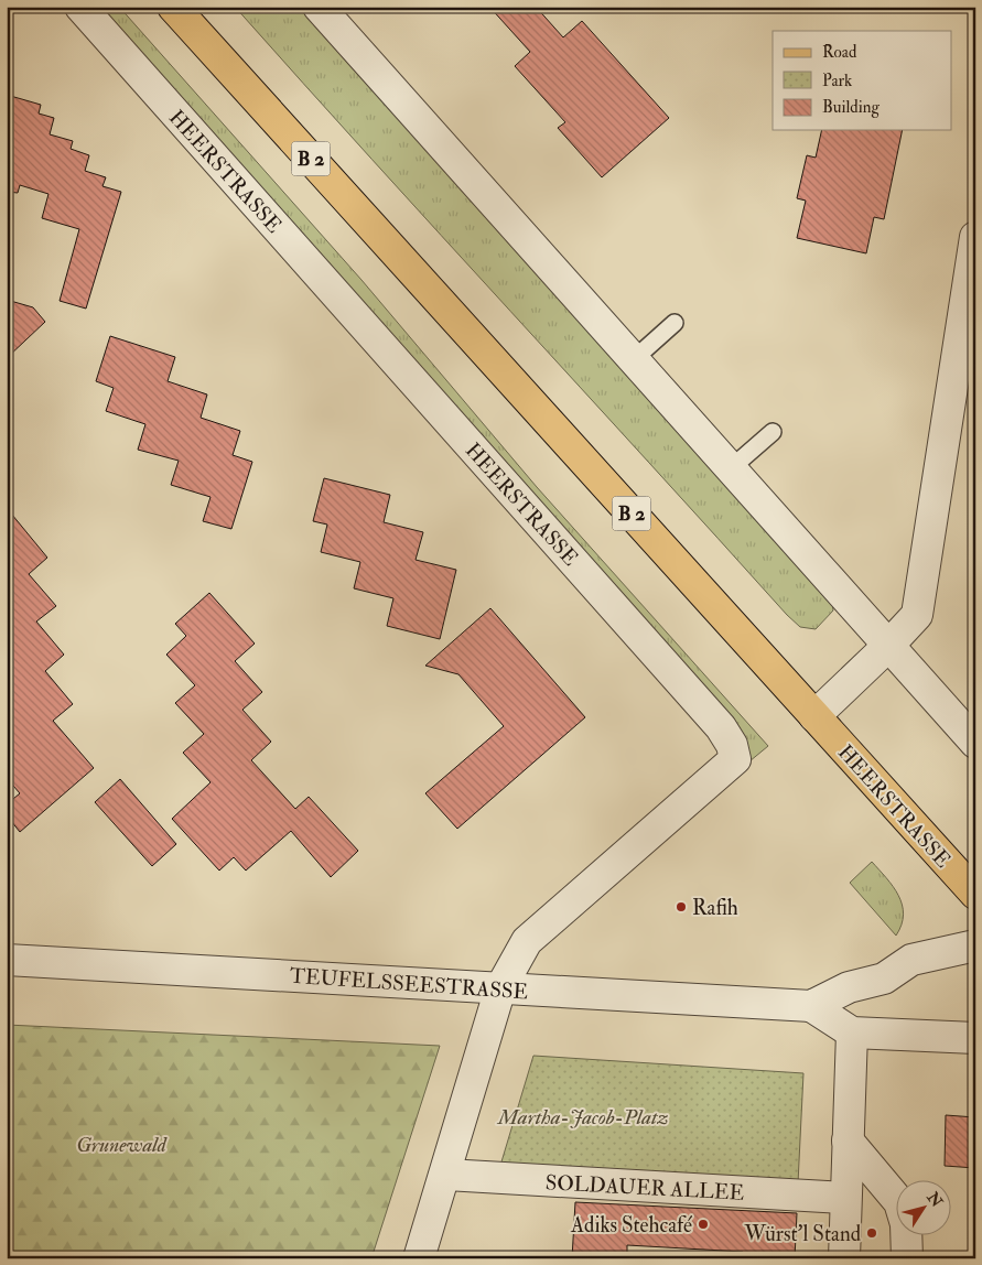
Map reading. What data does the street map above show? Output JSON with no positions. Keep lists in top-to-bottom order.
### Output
{
  "streets": {
    "main road": ["B 2", "HEERSTRASSE"],
    "street": ["TEUFELSSEESTRASSE", "SOLDAUER ALLEE"]
  },
  "crossings": [
    ["HEERSTRASSE", "TEUFELSSEESTRASSE"]
  ],
  "parks": ["Martha-Jacob-Platz", "Grunewald"],
  "places": ["Rafih", "Adiks Stehcafé", "Würst'l Stand"],
  "legend": ["Road", "Park", "Building"],
  "north": "top right"
}
